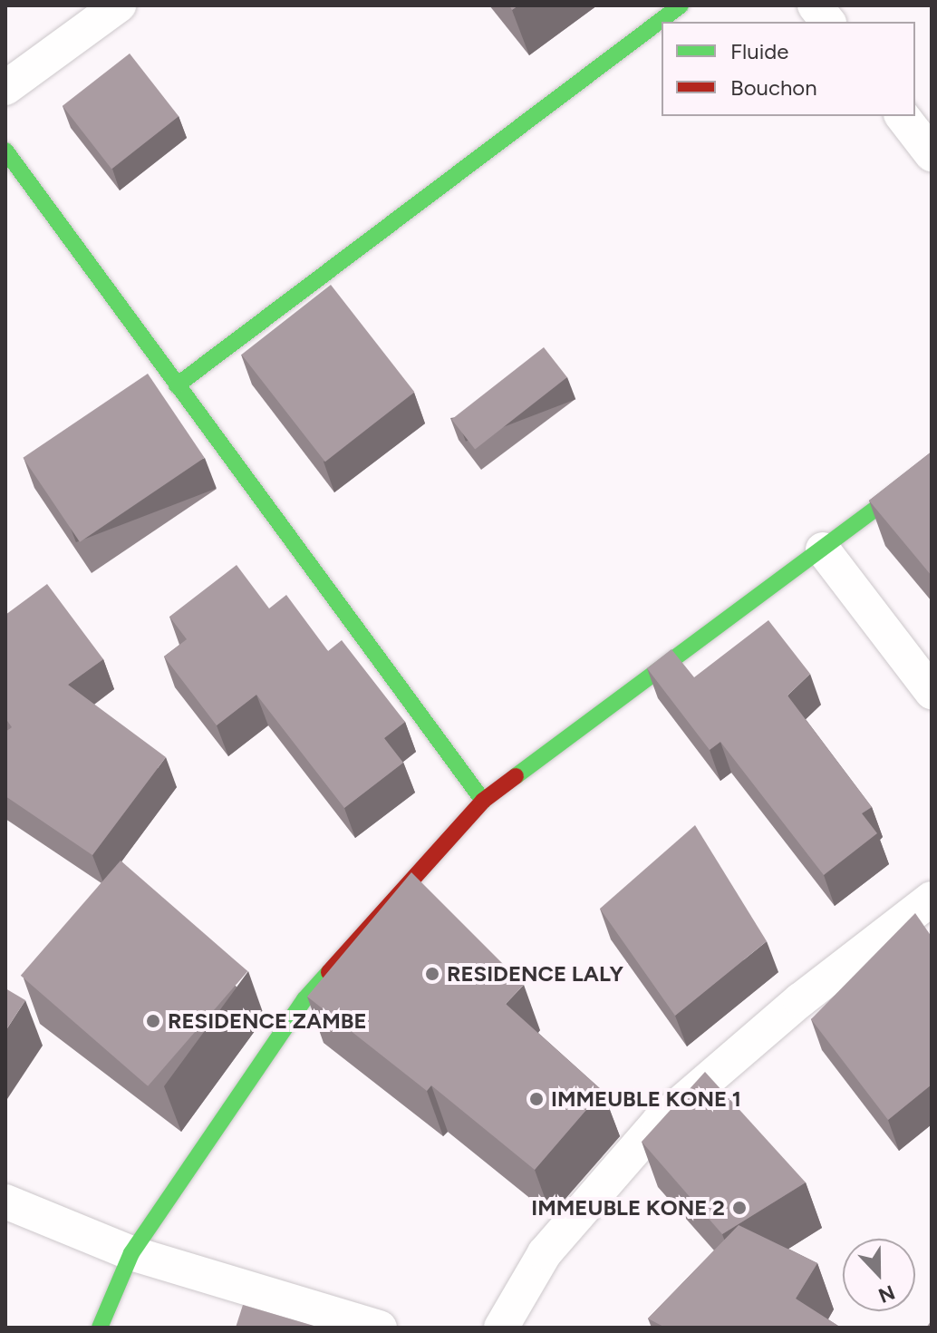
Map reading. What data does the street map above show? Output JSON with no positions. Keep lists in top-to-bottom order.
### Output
{
  "places": [
    "RESIDENCE LALY",
    "RESIDENCE ZAMBE",
    "IMMEUBLE KONE 1",
    "IMMEUBLE KONE 2"
  ],
  "legend": ["Fluide", "Bouchon"],
  "north": "bottom"
}
